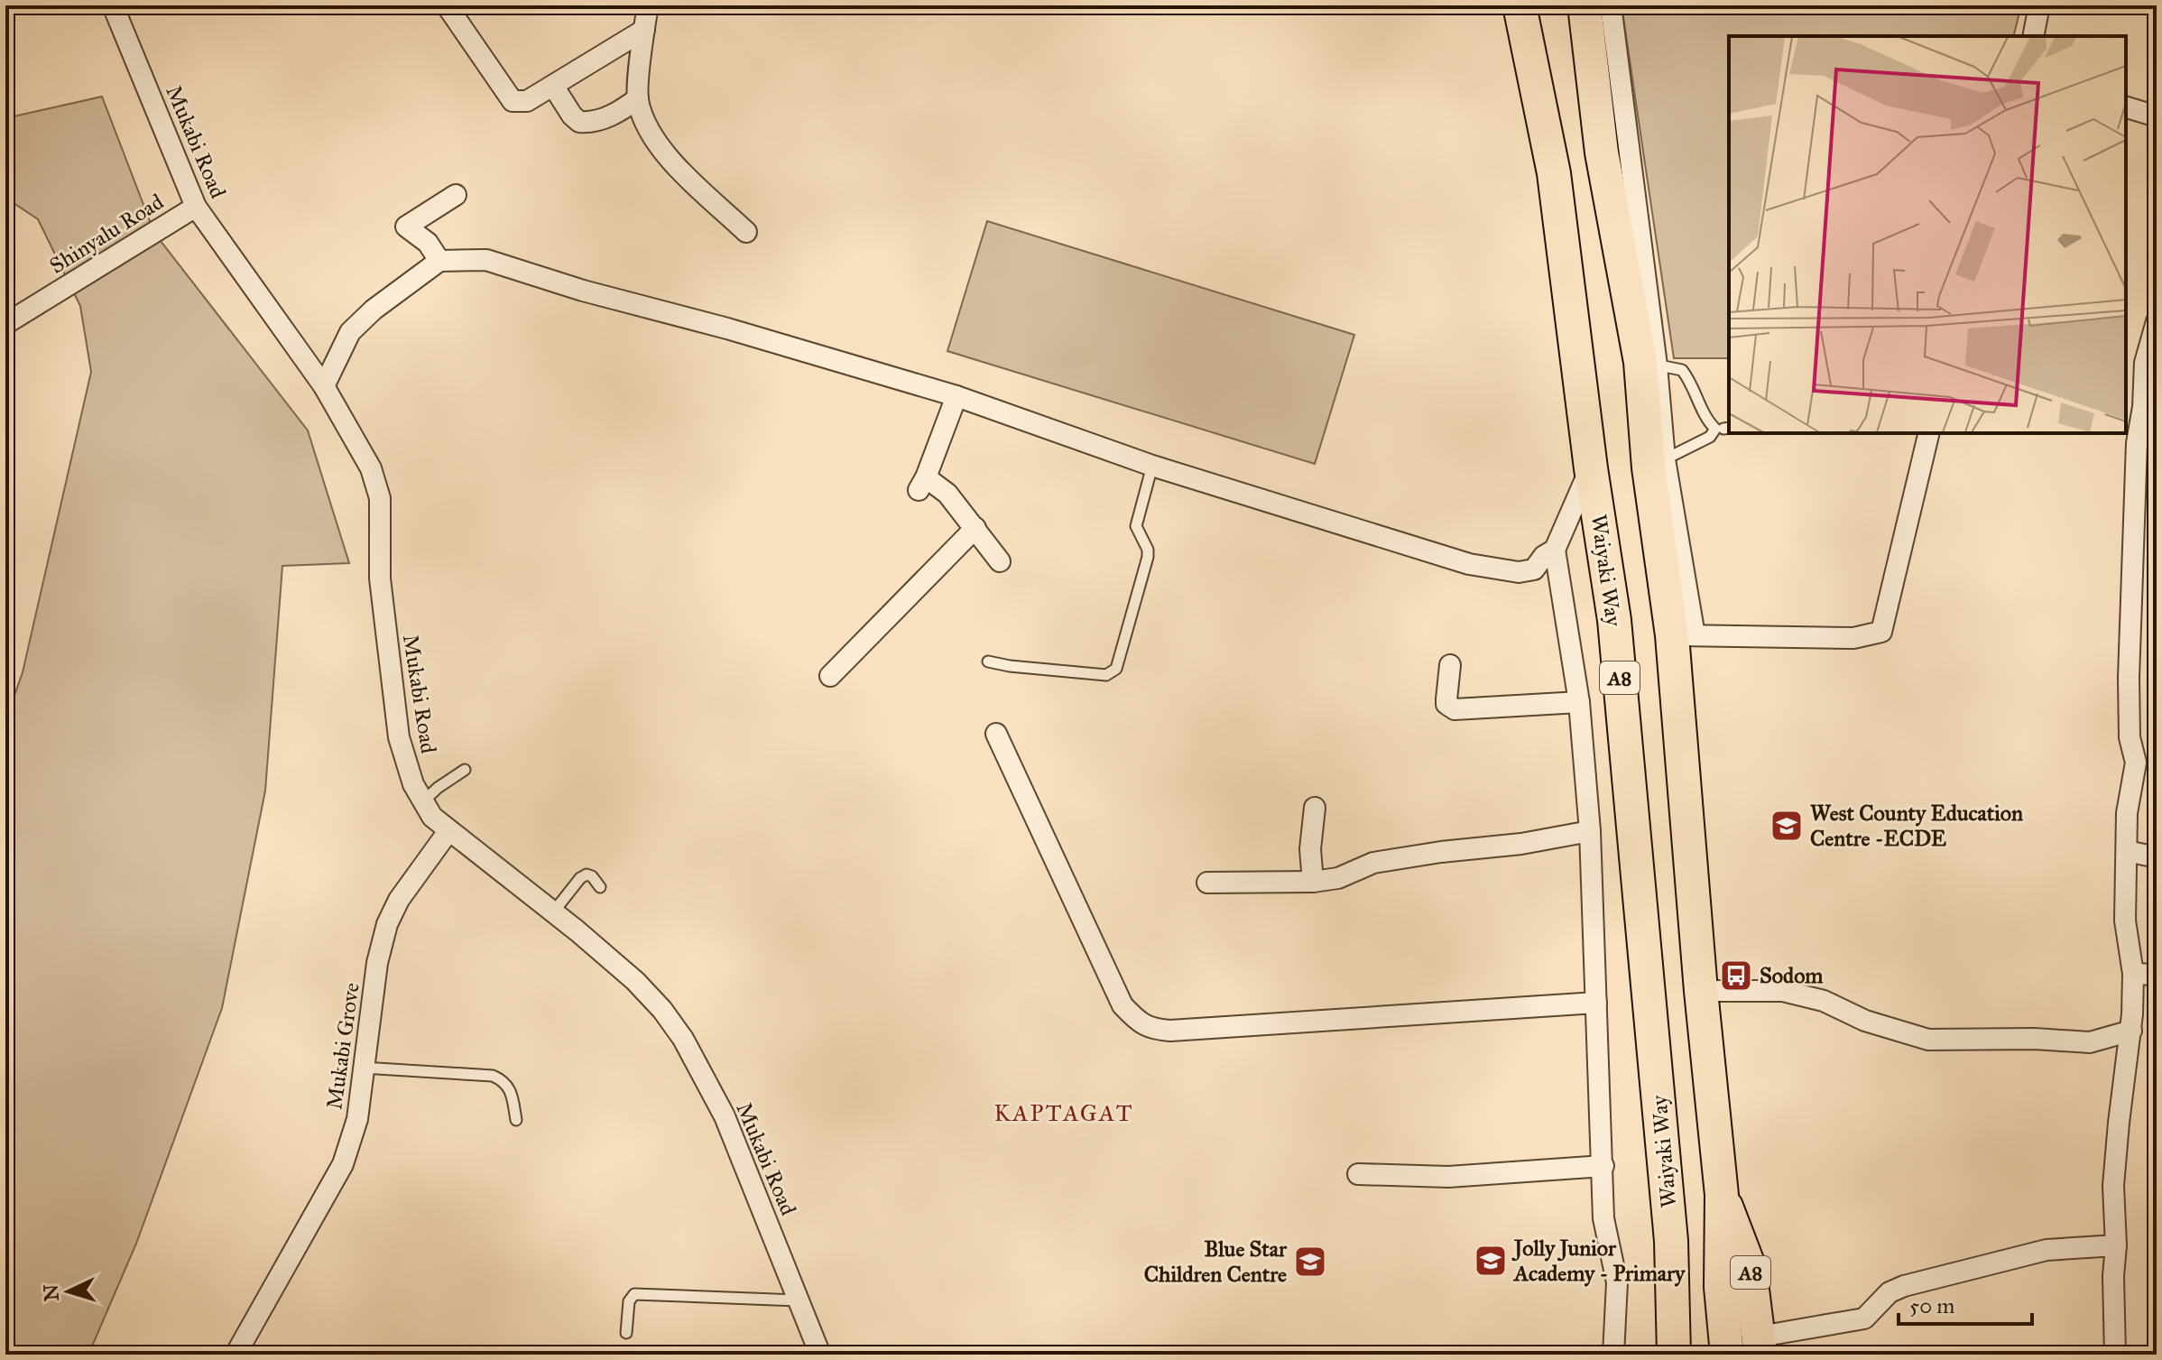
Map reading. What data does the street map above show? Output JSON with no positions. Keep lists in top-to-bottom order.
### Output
{
  "streets": {
    "highway": ["Waiyaki Way", "A8"],
    "street": ["Mukabi Road", "Shinyalu Road", "Mukabi Grove"]
  },
  "crossings": [
    ["Mukabi Road", "Shinyalu Road"],
    ["Mukabi Road", "Mukabi Grove"]
  ],
  "districts": ["KAPTAGAT"],
  "places": {
    "school or university": ["West County Education Centre -ECDE", "Jolly Junior Academy - Primary", "Blue Star Children Centre"],
    "bus stop": ["Sodom"]
  },
  "scale_bar": "50 m",
  "north": "left"
}
